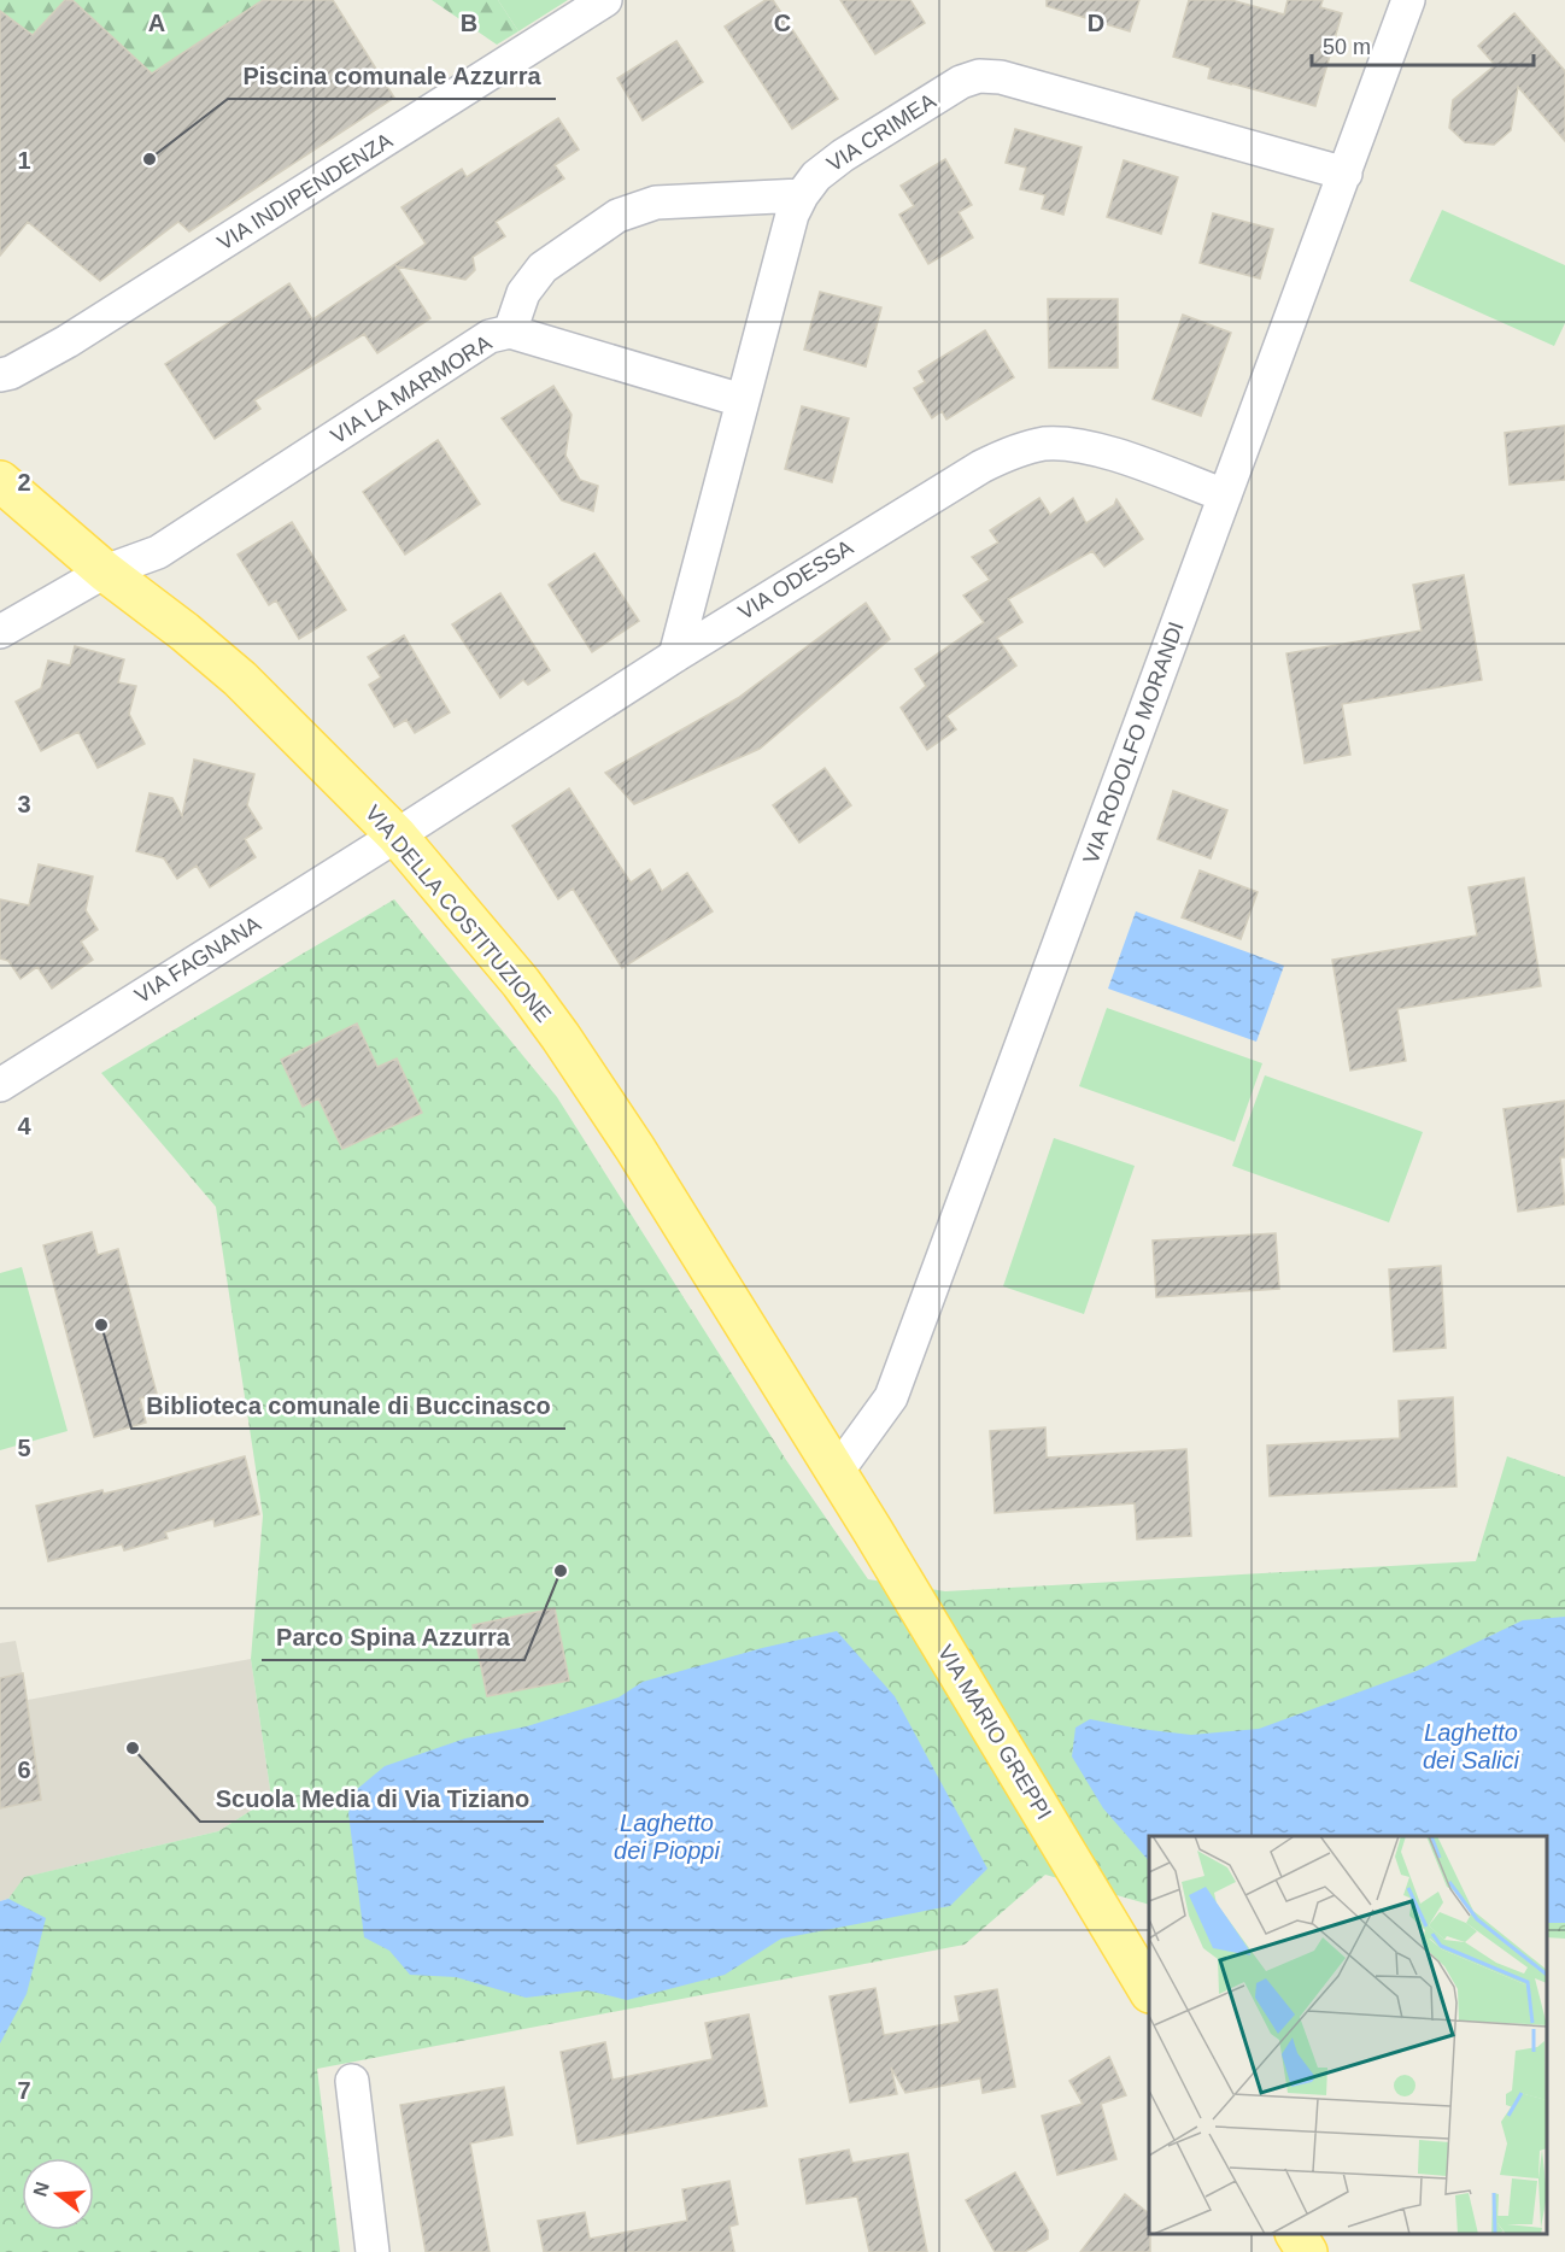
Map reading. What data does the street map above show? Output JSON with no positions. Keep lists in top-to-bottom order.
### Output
{
  "streets": {
    "main road": ["VIA DELLA COSTITUZIONE", "VIA MARIO GREPPI"],
    "street": [
      "VIA CRIMEA",
      "VIA INDIPENDENZA",
      "VIA LA MARMORA",
      "VIA ODESSA",
      "VIA RODOLFO MORANDI",
      "VIA FAGNANA"
    ]
  },
  "crossings": [
    ["VIA CRIMEA", "VIA LA MARMORA"],
    ["VIA CRIMEA", "VIA ODESSA"],
    ["VIA CRIMEA", "VIA RODOLFO MORANDI"],
    ["VIA LA MARMORA", "VIA DELLA COSTITUZIONE"],
    ["VIA ODESSA", "VIA RODOLFO MORANDI"],
    ["VIA ODESSA", "VIA DELLA COSTITUZIONE"],
    ["VIA ODESSA", "VIA FAGNANA"],
    ["VIA RODOLFO MORANDI", "VIA DELLA COSTITUZIONE"],
    ["VIA RODOLFO MORANDI", "VIA MARIO GREPPI"],
    ["VIA DELLA COSTITUZIONE", "VIA FAGNANA"],
    ["VIA DELLA COSTITUZIONE", "VIA MARIO GREPPI"]
  ],
  "water": ["Laghetto dei Salici", "Laghetto dei Pioppi"],
  "places": [
    "Piscina comunale Azzurra",
    "Biblioteca comunale di Buccinasco",
    "Parco Spina Azzurra",
    "Scuola Media di Via Tiziano"
  ],
  "scale_bar": "50 m",
  "north": "left",
  "grid": {
    "columns": [
      "A",
      "B",
      "C",
      "D"
    ],
    "rows": [
      "1",
      "2",
      "3",
      "4",
      "5",
      "6",
      "7"
    ]
  }
}
